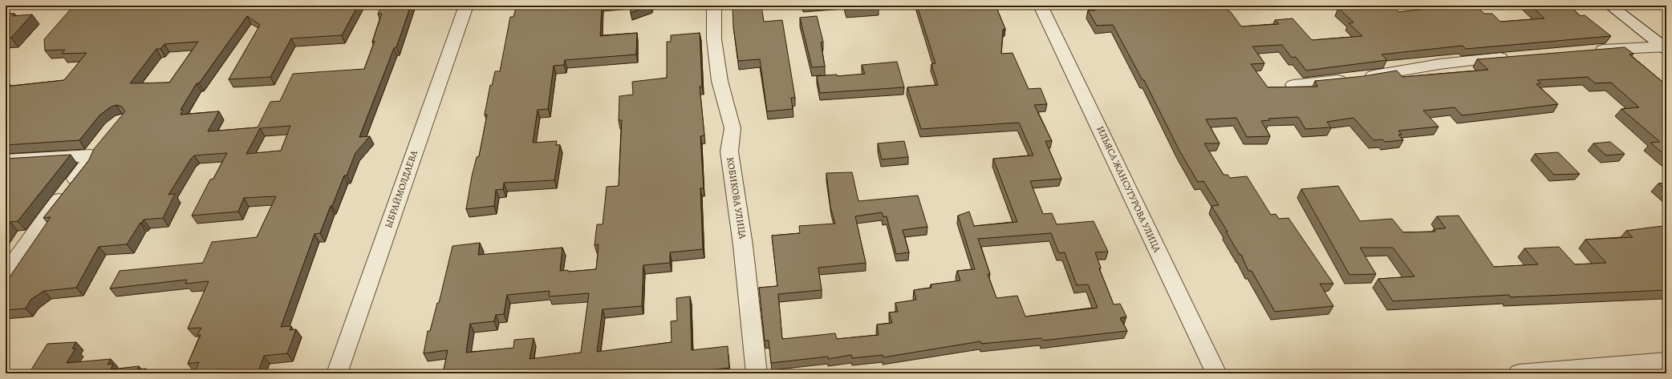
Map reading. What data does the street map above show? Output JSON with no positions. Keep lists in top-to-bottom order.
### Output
{
  "streets": {
    "street": ["ЫБРАЙМОЛДАЕВА", "ИЛЬЯСА ЖАНСУГУРОВА УЛИЦА", "КОБИКОВА УЛИЦА"]
  }
}
